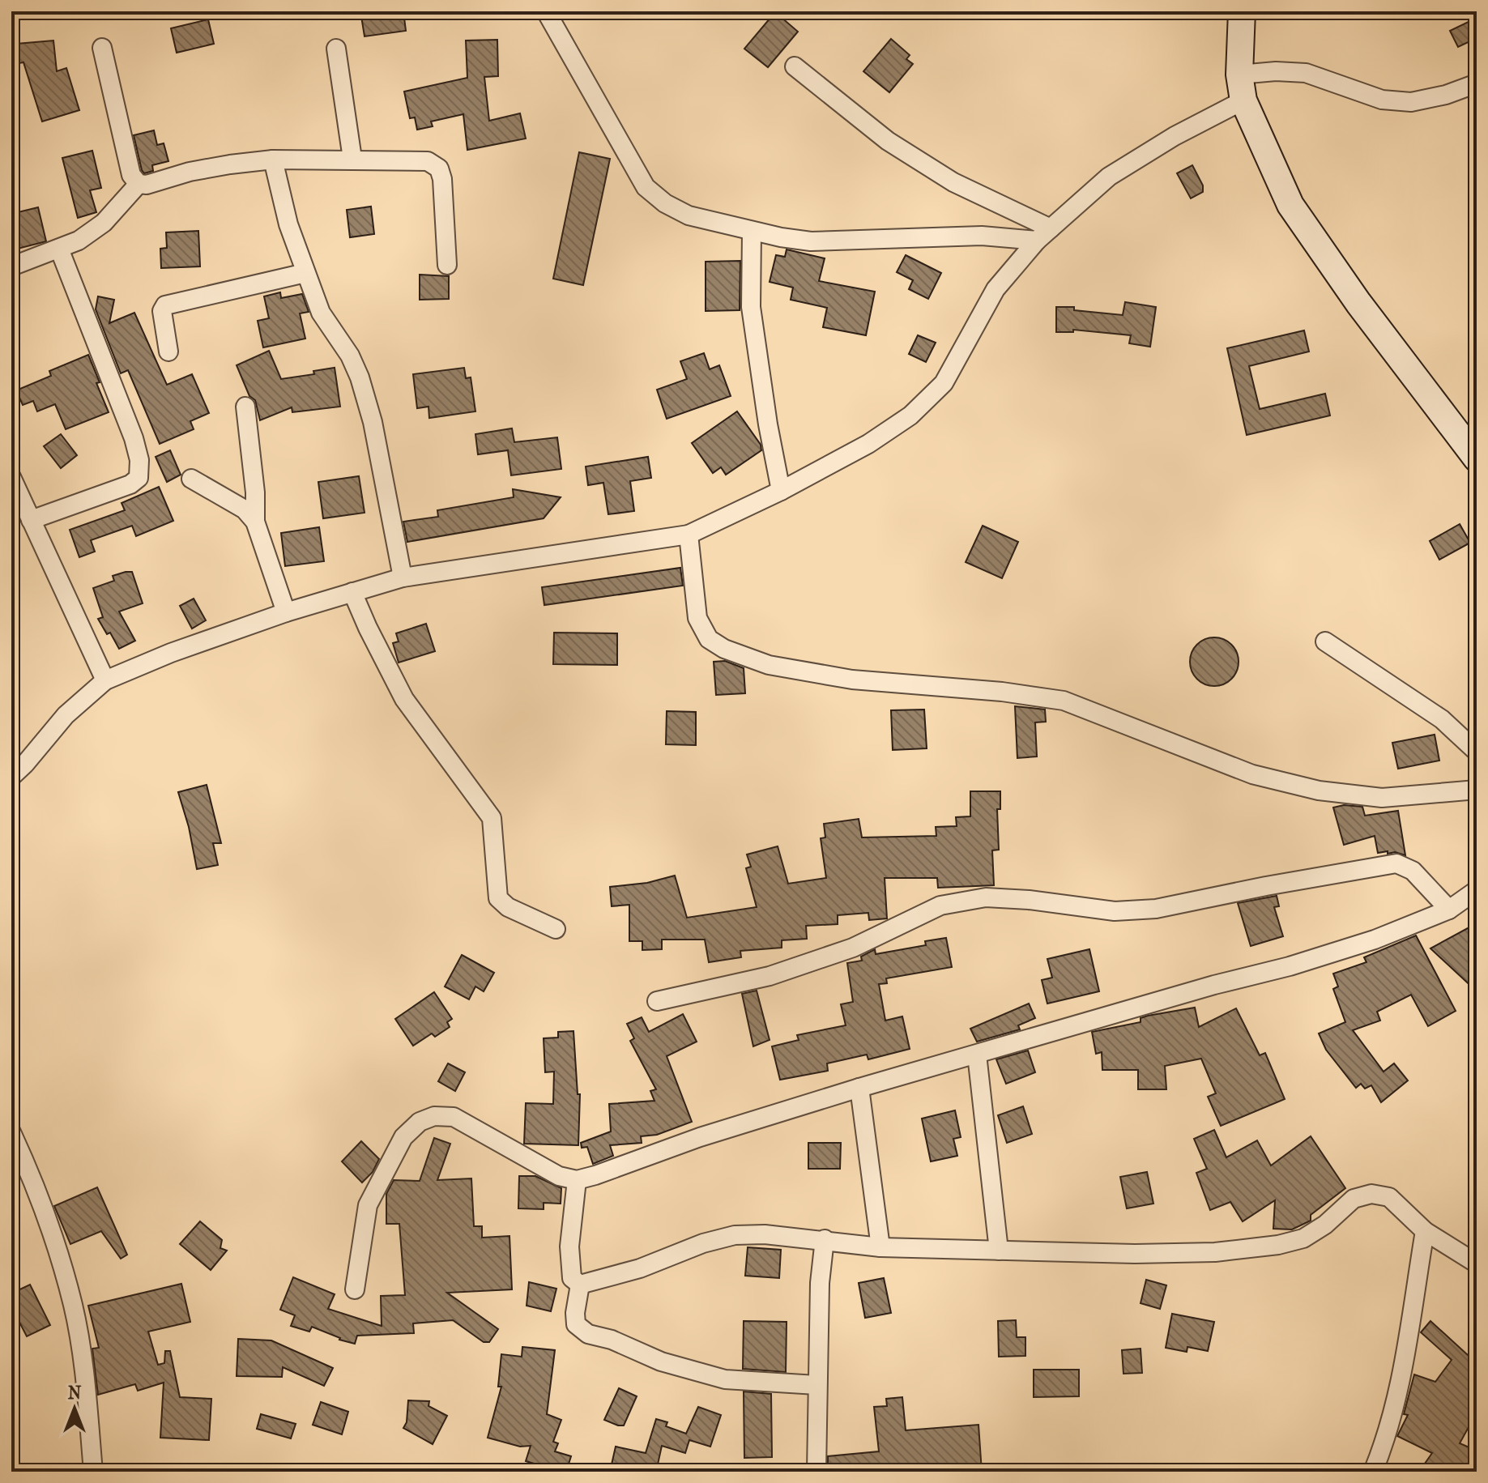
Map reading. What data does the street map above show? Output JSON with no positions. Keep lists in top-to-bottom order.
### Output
{
  "north": "top"
}
